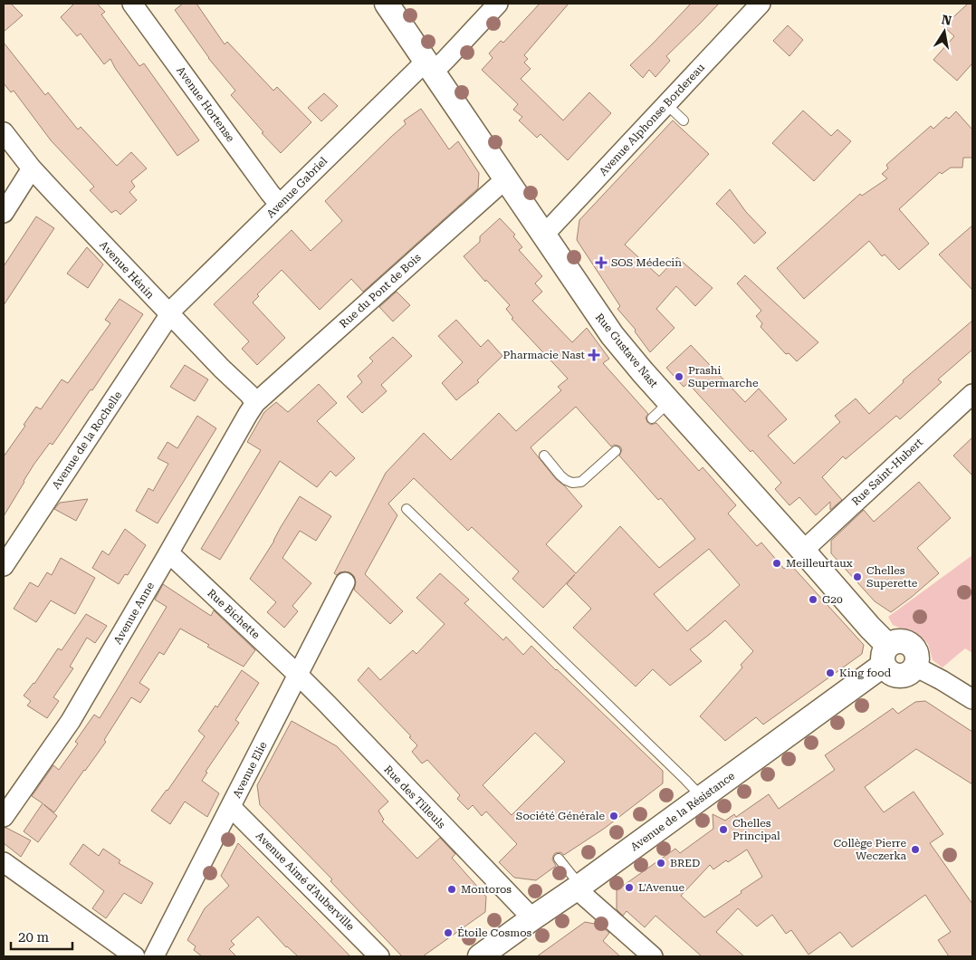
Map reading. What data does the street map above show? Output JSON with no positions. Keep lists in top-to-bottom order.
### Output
{
  "streets": {
    "street": [
      "Avenue Hortense",
      "Avenue Alphonse Bordereau",
      "Avenue Gabriel",
      "Avenue Hénin",
      "Rue du Pont de Bois",
      "Rue Gustave Nast",
      "Avenue de la Rochelle",
      "Rue Saint-Hubert",
      "Avenue Anne",
      "Rue Bichette",
      "Avenue Elie",
      "Rue des Tilleuls",
      "Avenue de la Résistance",
      "Avenue Aimé d'Auberville"
    ]
  },
  "crossings": [
    ["Avenue Hortense", "Avenue Gabriel"],
    ["Avenue Alphonse Bordereau", "Rue Gustave Nast"],
    ["Avenue Gabriel", "Avenue Hénin"],
    ["Avenue Gabriel", "Rue Gustave Nast"],
    ["Avenue Gabriel", "Avenue de la Rochelle"],
    ["Avenue Hénin", "Rue du Pont de Bois"],
    ["Avenue Hénin", "Avenue de la Rochelle"],
    ["Avenue Hénin", "Avenue Anne"],
    ["Rue du Pont de Bois", "Rue Gustave Nast"],
    ["Rue du Pont de Bois", "Avenue Anne"],
    ["Rue Gustave Nast", "Rue Saint-Hubert"],
    ["Rue Gustave Nast", "Avenue de la Résistance"],
    ["Avenue Anne", "Rue Bichette"],
    ["Rue Bichette", "Avenue Elie"],
    ["Rue Bichette", "Rue des Tilleuls"],
    ["Avenue Elie", "Rue des Tilleuls"],
    ["Avenue Elie", "Avenue Aimé d'Auberville"],
    ["Rue des Tilleuls", "Avenue de la Résistance"]
  ],
  "places": {
    "health": ["SOS Médecin", "Pharmacie Nast"],
    "other": [
      "Prashi Supermarche",
      "Meilleurtaux",
      "Chelles Superette",
      "G20",
      "King food",
      "Société Générale",
      "Chelles Principal",
      "Collège Pierre Weczerka",
      "BRED",
      "L'Avenue",
      "Montoros",
      "Étoile Cosmos"
    ]
  },
  "scale_bar": "20 m",
  "north": "top"
}
